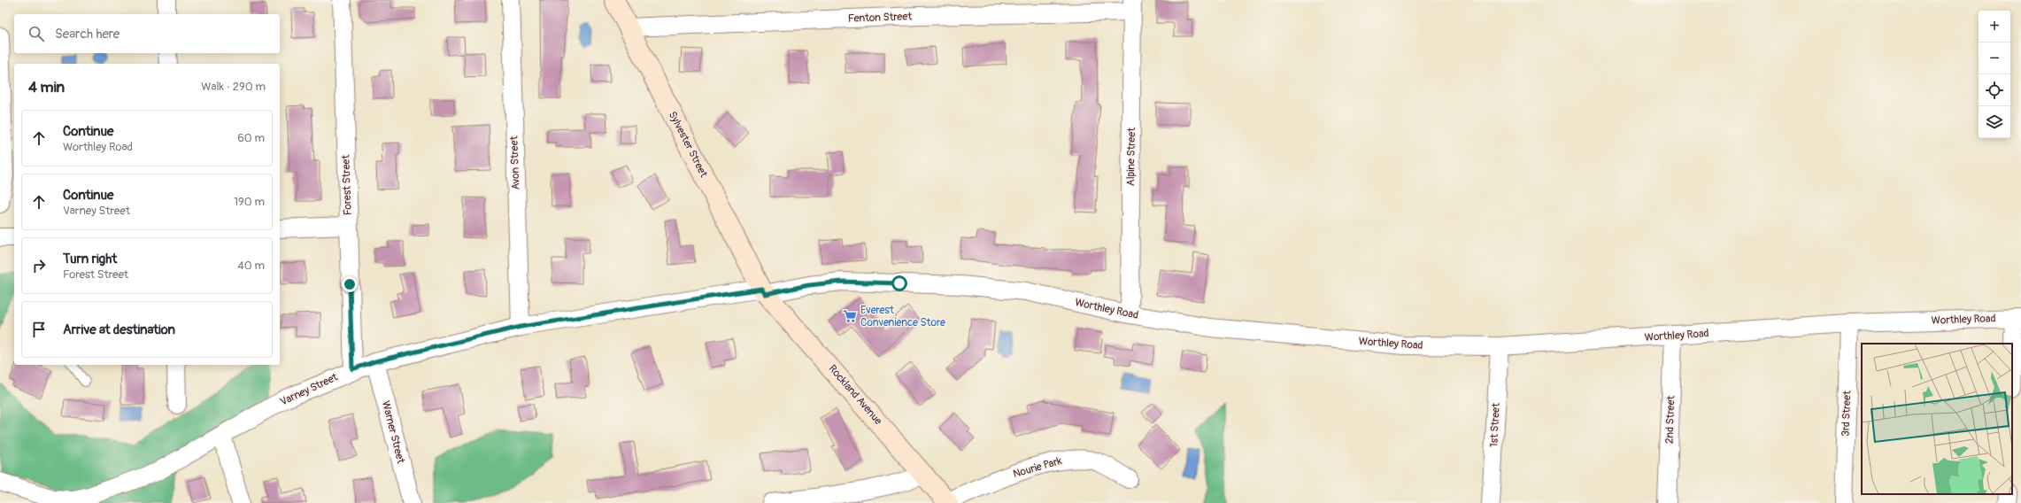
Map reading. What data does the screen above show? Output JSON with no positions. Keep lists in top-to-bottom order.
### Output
{
  "streets": {
    "street": [
      "Fenton Street",
      "Sylvester Street",
      "Alpine Street",
      "Avon Street",
      "Forest Street",
      "Worthley Road",
      "Varney Street",
      "Rockland Avenue",
      "3rd Street",
      "2nd Street",
      "1st Street",
      "Warner Street",
      "Nourie Park"
    ]
  },
  "crossings": [
    ["Fenton Street", "Sylvester Street"],
    ["Fenton Street", "Alpine Street"],
    ["Sylvester Street", "Worthley Road"],
    ["Sylvester Street", "Varney Street"],
    ["Sylvester Street", "Rockland Avenue"],
    ["Alpine Street", "Worthley Road"],
    ["Avon Street", "Varney Street"],
    ["Forest Street", "Varney Street"],
    ["Worthley Road", "Varney Street"],
    ["Worthley Road", "Rockland Avenue"],
    ["Worthley Road", "3rd Street"],
    ["Worthley Road", "2nd Street"],
    ["Worthley Road", "1st Street"],
    ["Varney Street", "Rockland Avenue"],
    ["Varney Street", "Warner Street"],
    ["Rockland Avenue", "Nourie Park"]
  ],
  "places": {
    "supermarket": ["Everest Convenience Store"]
  },
  "page": {
    "map_buttons": ["+", "−"],
    "search": "Search here",
    "heading": ["4 min", "Walk · 290 m"],
    "list": [
      ["Continue", "Worthley Road", "60 m"],
      ["Continue", "Varney Street", "190 m"],
      ["Turn right", "Forest Street", "40 m"],
      "Arrive at destination"
    ]
  }
}
